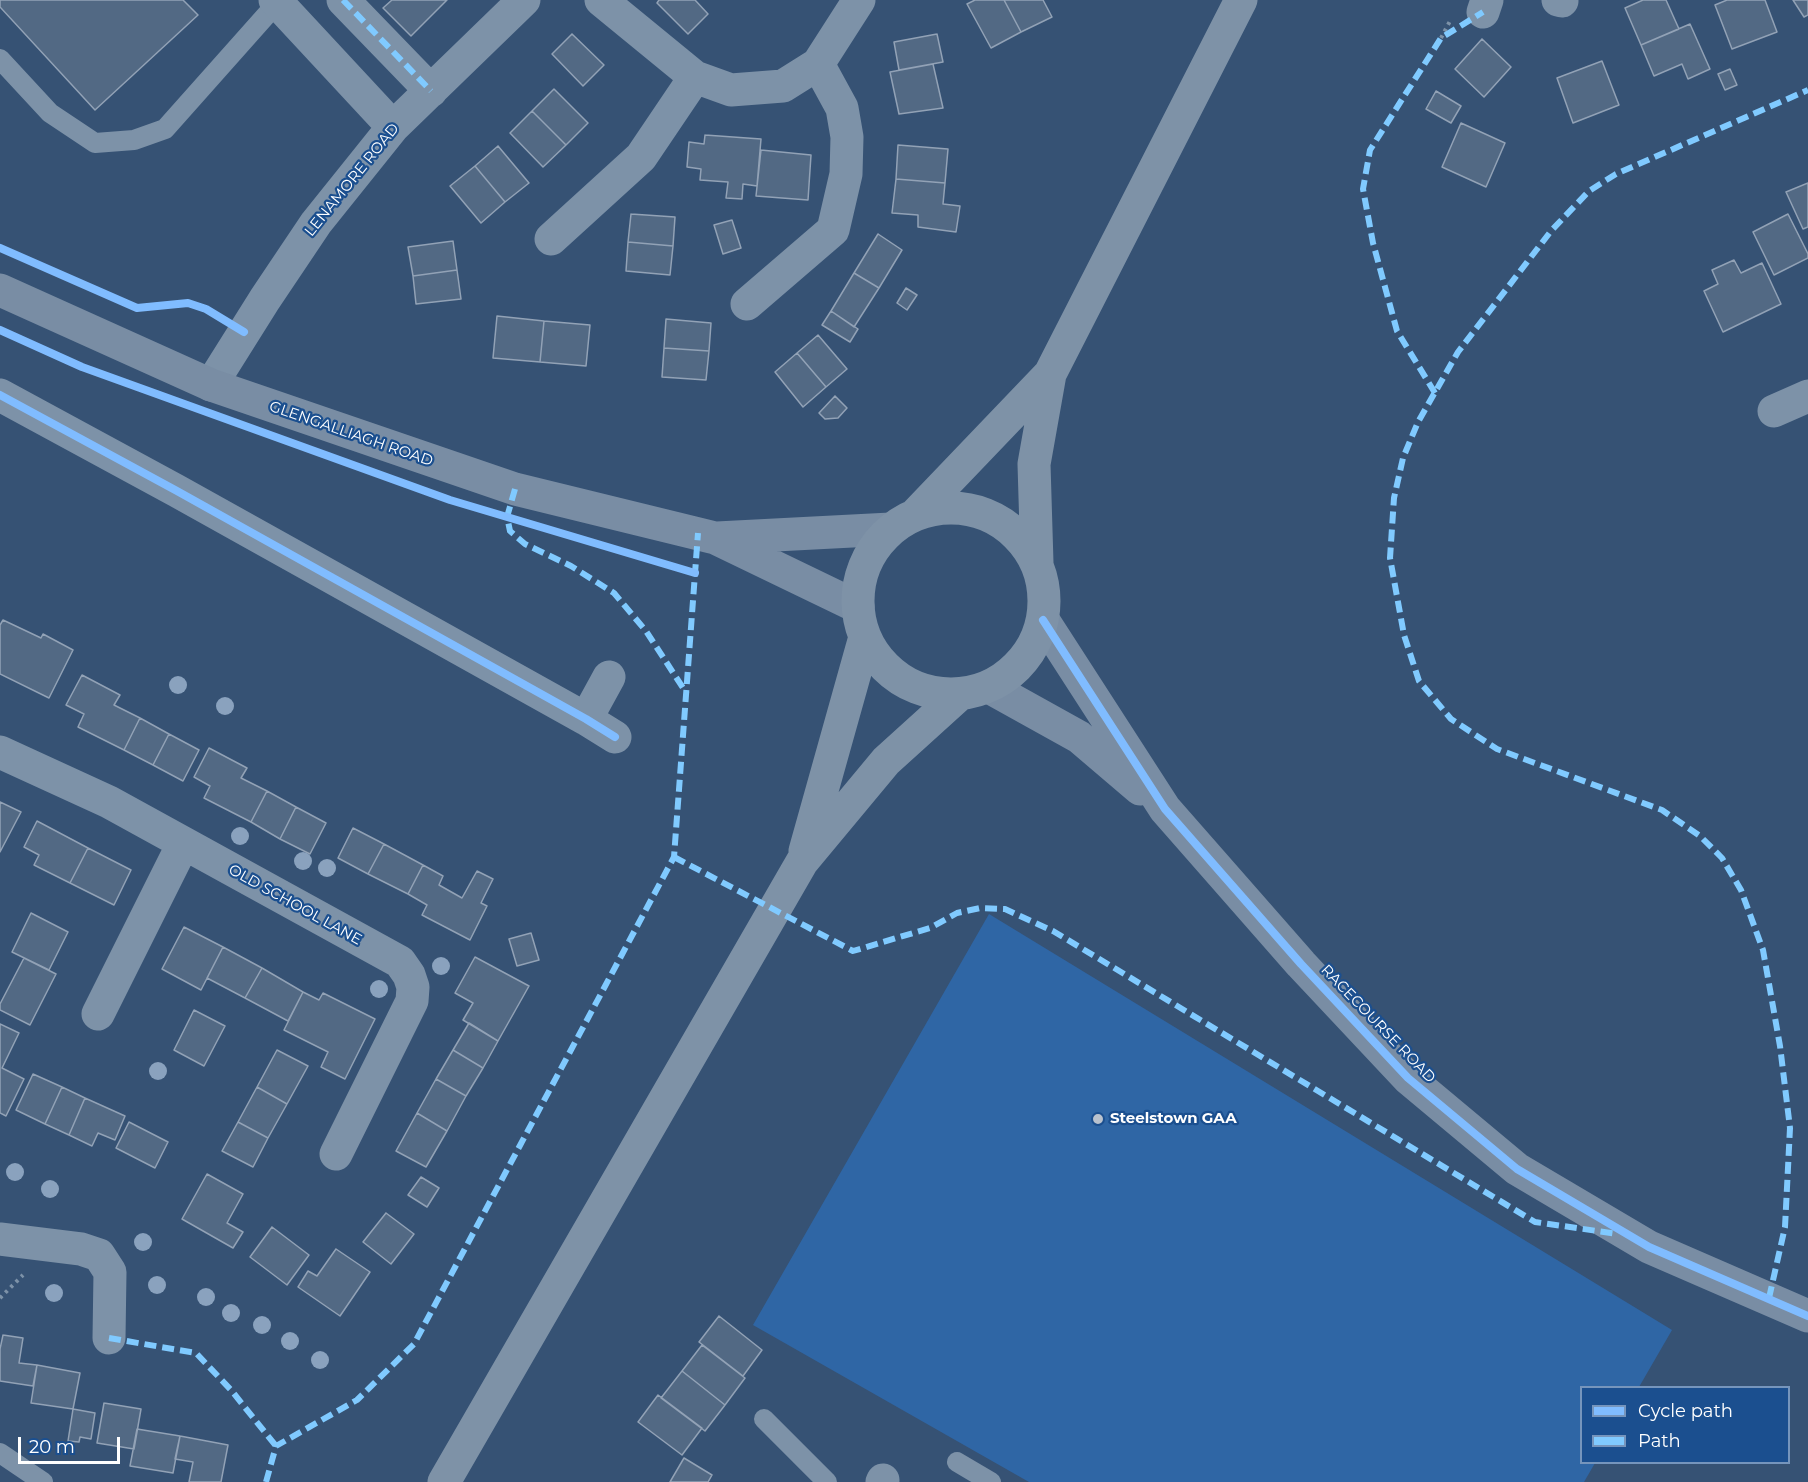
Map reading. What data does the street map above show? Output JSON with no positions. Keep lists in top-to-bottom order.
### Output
{
  "streets": {
    "street": [
      "LENAMORE ROAD",
      "GLENGALLIAGH ROAD",
      "OLD SCHOOL LANE",
      "RACECOURSE ROAD"
    ]
  },
  "crossings": [
    ["LENAMORE ROAD", "GLENGALLIAGH ROAD"],
    ["GLENGALLIAGH ROAD", "RACECOURSE ROAD"]
  ],
  "places": ["Steelstown GAA"],
  "legend": ["Cycle path", "Path"],
  "scale_bar": "20 m"
}
